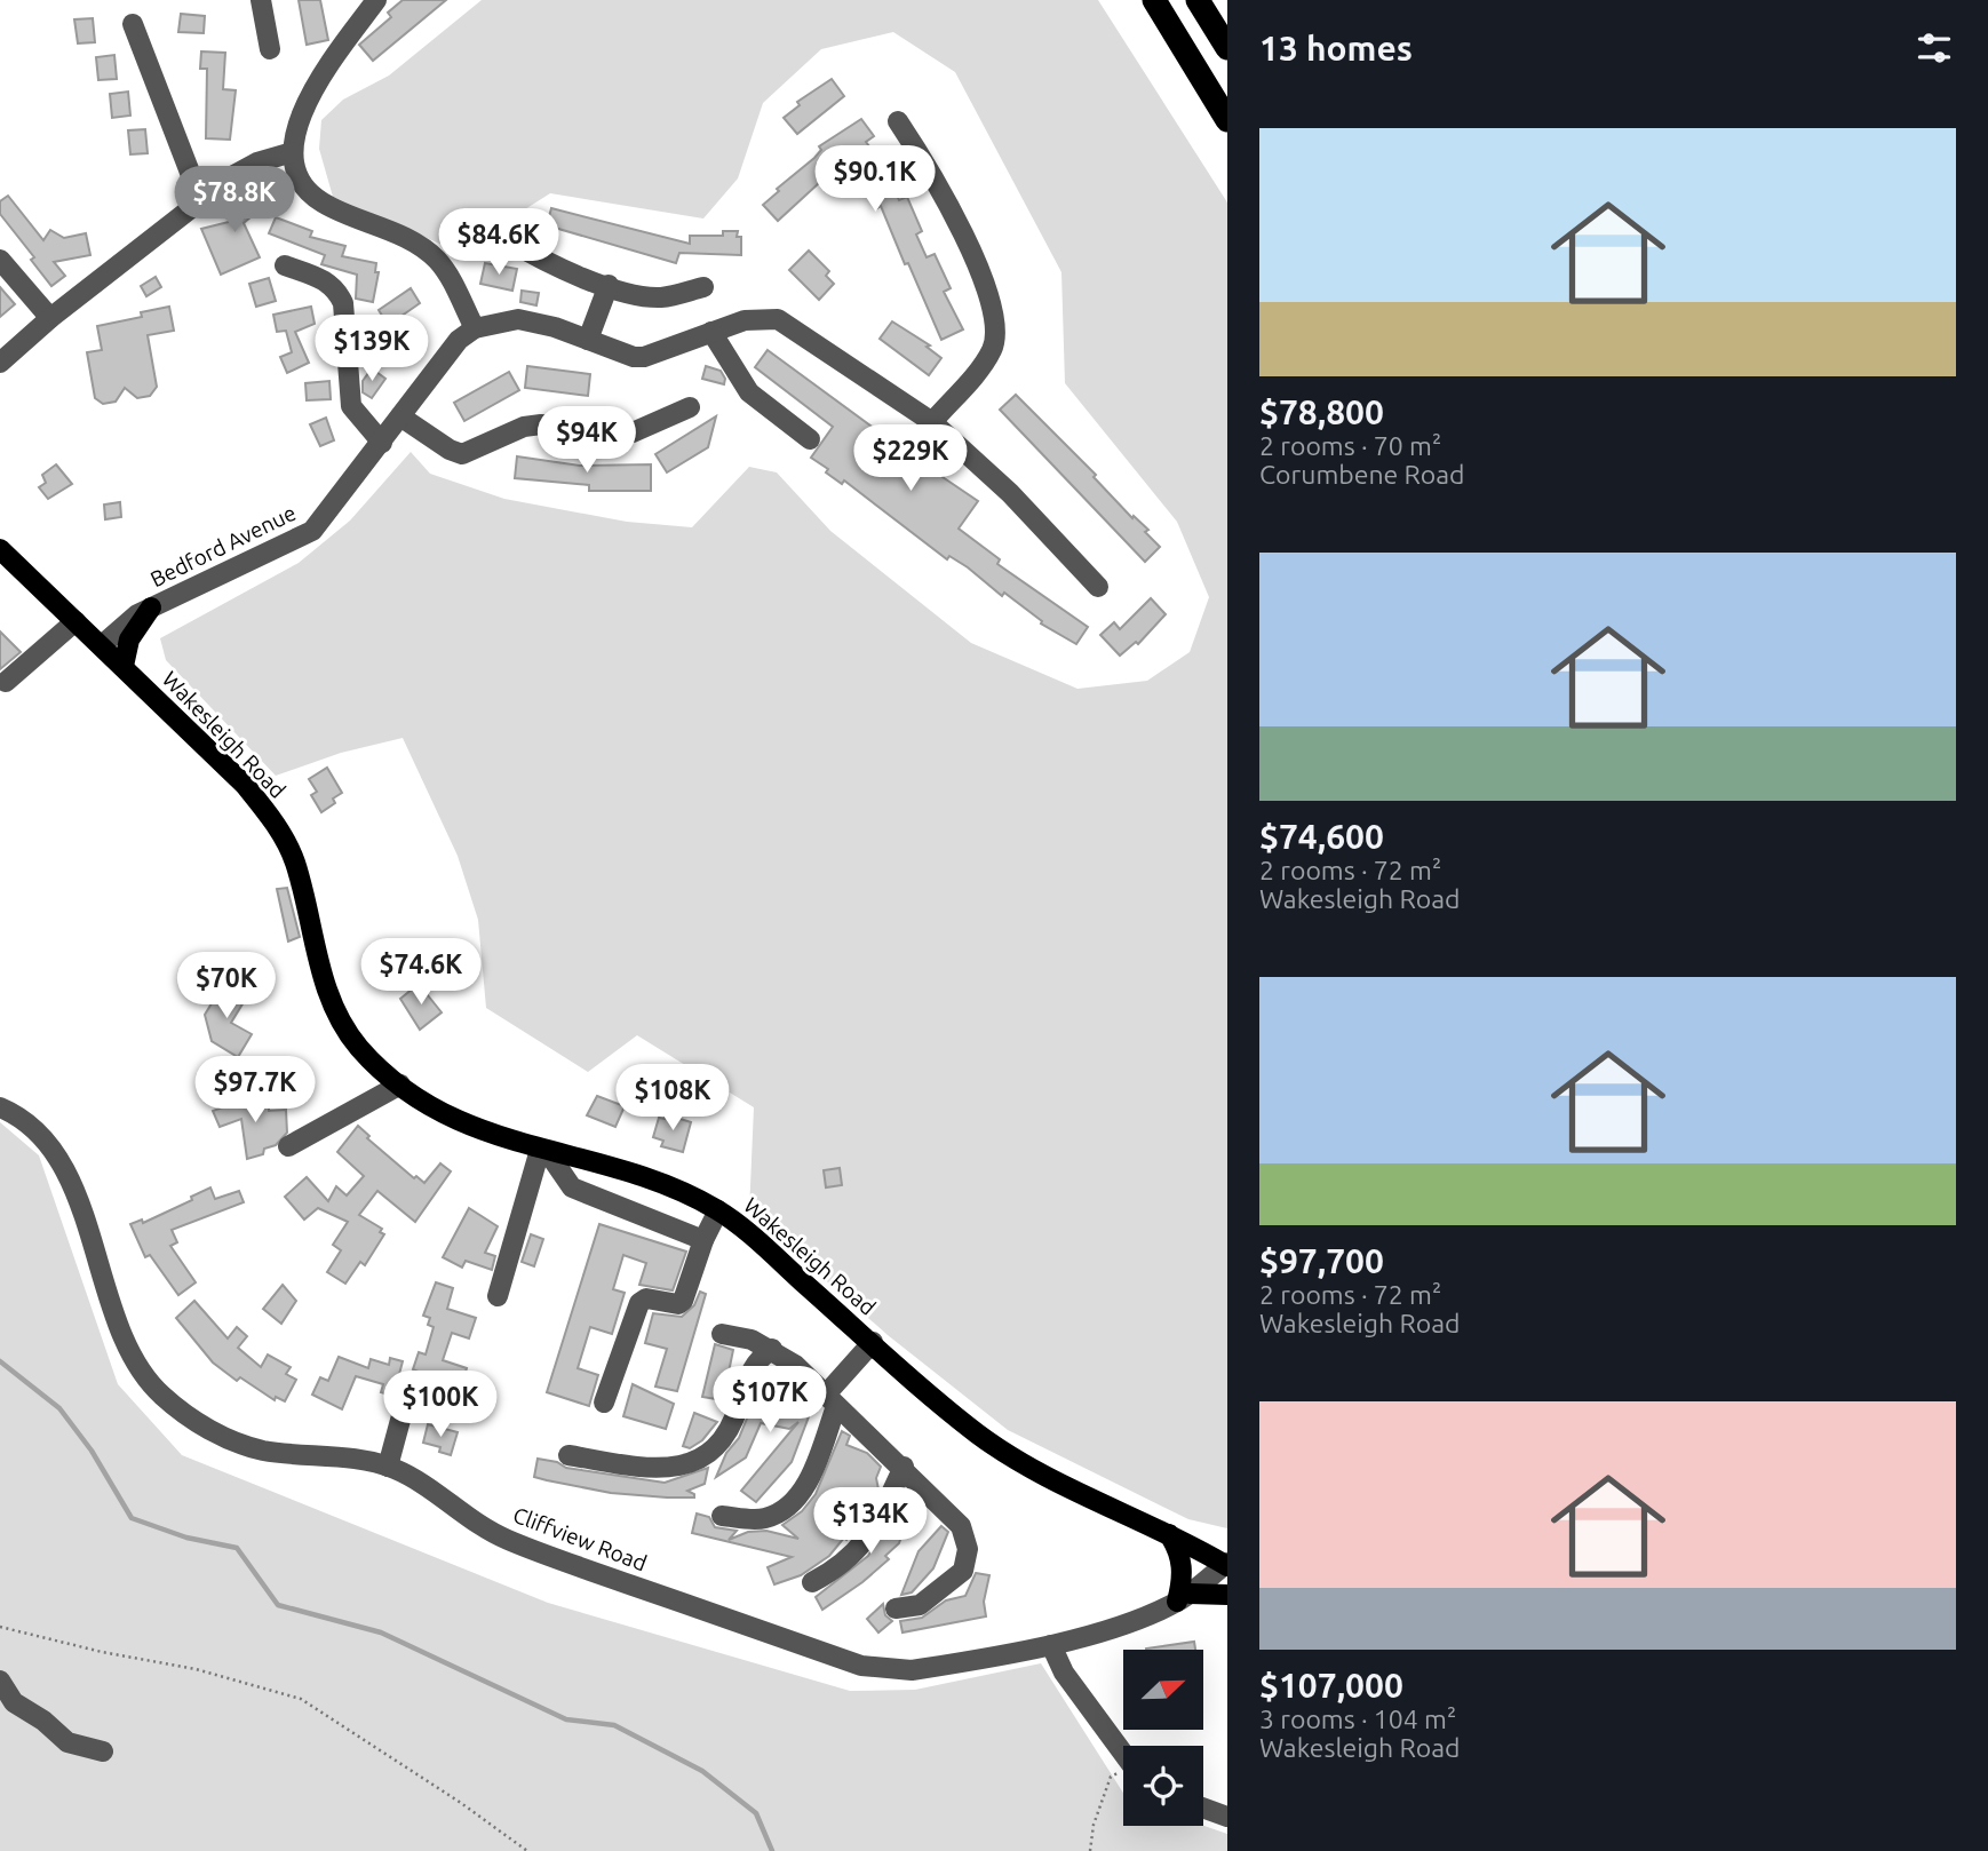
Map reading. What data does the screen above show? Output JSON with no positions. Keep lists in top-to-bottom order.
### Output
{
  "streets": {
    "main road": ["Wakesleigh Road"],
    "street": ["Bedford Avenue", "Cliffview Road"]
  },
  "crossings": [
    ["Bedford Avenue", "Wakesleigh Road"],
    ["Wakesleigh Road", "Cliffview Road"]
  ],
  "north": "top right",
  "page": {
    "heading": "13 homes",
    "list": [
      {
        "name": "$78,800",
        "note": "2 rooms · 70 m² · Corumbene Road"
      },
      {
        "name": "$74,600",
        "note": "2 rooms · 72 m² · Wakesleigh Road"
      },
      {
        "name": "$97,700",
        "note": "2 rooms · 72 m² · Wakesleigh Road"
      },
      {
        "name": "$107,000",
        "note": "3 rooms · 104 m² · Wakesleigh Road"
      }
    ],
    "price": [
      "$90.1K",
      "$78.8K",
      "$84.6K",
      "$139K",
      "$94K",
      "$229K",
      "$74.6K",
      "$70K",
      "$97.7K",
      "$108K",
      "$107K",
      "$100K",
      "$134K"
    ]
  }
}
